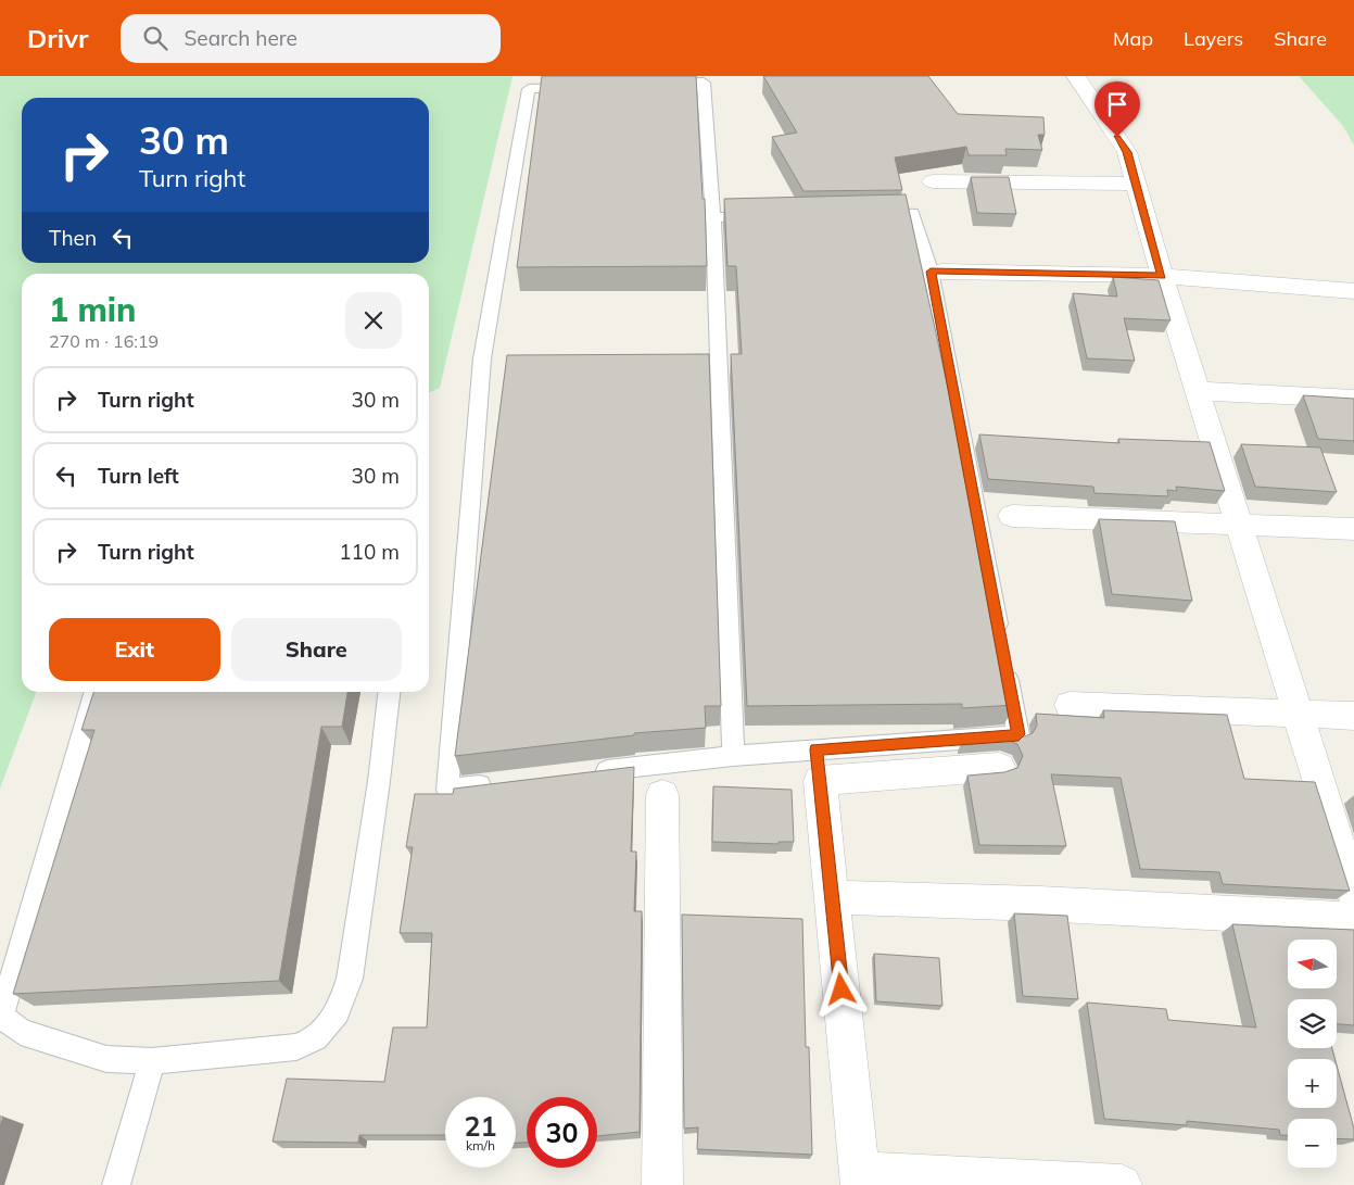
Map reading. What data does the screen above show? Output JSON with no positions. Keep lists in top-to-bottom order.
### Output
{
  "north": "left",
  "page": {
    "header": "Drivr",
    "search": "Search here",
    "nav": ["Map", "Layers", "Share"],
    "turn": ["30 m", "Turn right"],
    "then": "Then",
    "heading": ["1 min", "270 m · 16:19"],
    "list": [
      {
        "name": "Turn right",
        "value": "30 m"
      },
      {
        "name": "Turn left",
        "value": "30 m"
      },
      {
        "name": "Turn right",
        "value": "110 m"
      }
    ],
    "buttons": ["Exit", "Share"],
    "map_buttons": ["+", "−"],
    "speed": "21 km/h",
    "limit": "30"
  }
}
